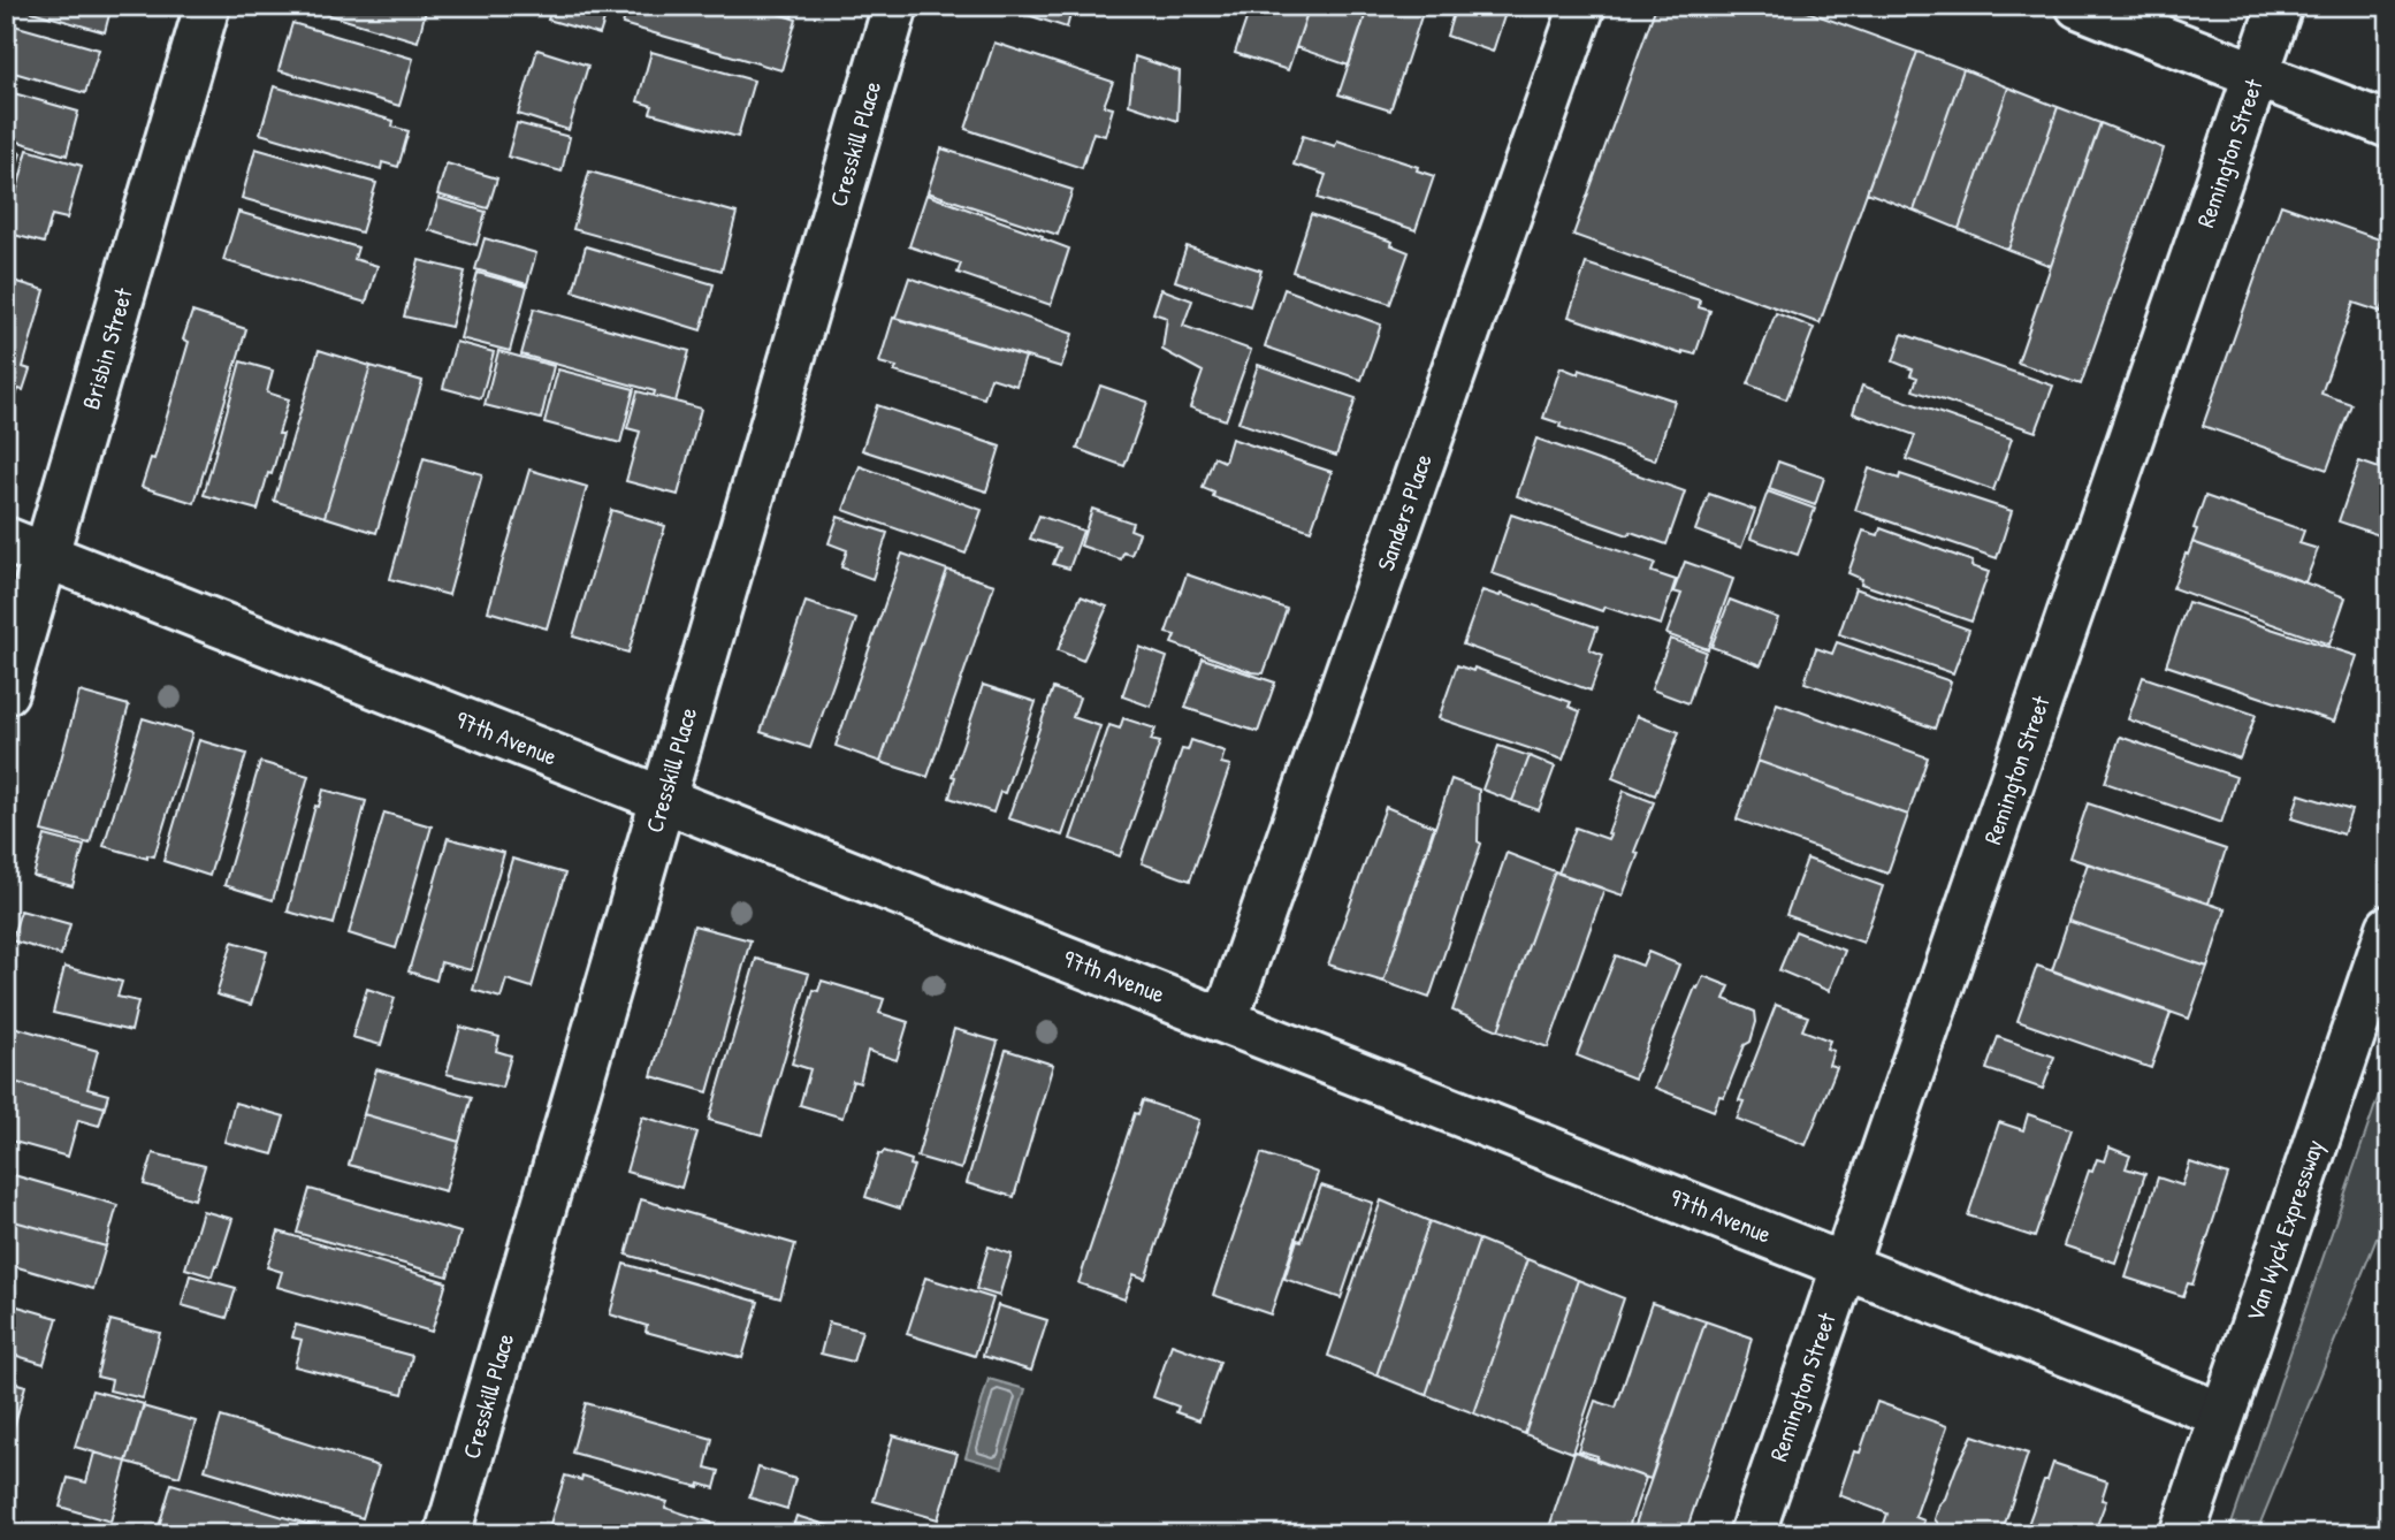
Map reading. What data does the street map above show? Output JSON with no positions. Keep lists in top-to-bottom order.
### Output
{
  "streets": {
    "street": [
      "Cresskill Place",
      "Remington Street",
      "Brisbin Street",
      "Sanders Place",
      "97th Avenue",
      "Van Wyck Expressway"
    ]
  },
  "crossings": [
    ["Cresskill Place", "97th Avenue"],
    ["Remington Street", "97th Avenue"],
    ["Brisbin Street", "97th Avenue"],
    ["Sanders Place", "97th Avenue"],
    ["97th Avenue", "Van Wyck Expressway"]
  ]
}
